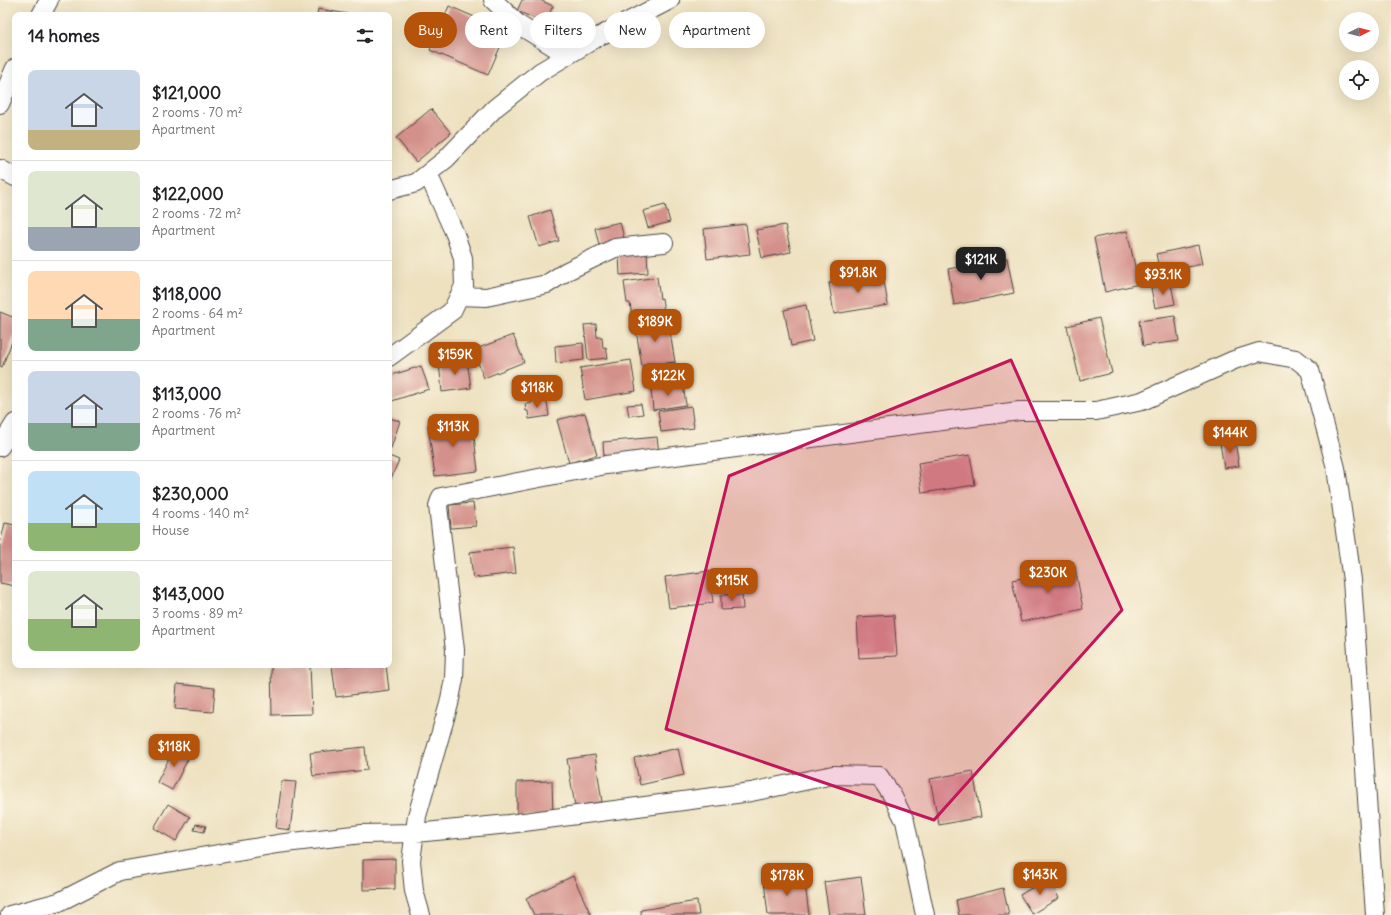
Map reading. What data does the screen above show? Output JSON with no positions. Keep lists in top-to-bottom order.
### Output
{
  "north": "right",
  "page": {
    "chip": [
      "Buy",
      "Rent",
      "Filters",
      "New",
      "Apartment"
    ],
    "heading": "14 homes",
    "list": [
      {
        "name": "$121,000",
        "note": "2 rooms · 70 m² · Apartment"
      },
      {
        "name": "$122,000",
        "note": "2 rooms · 72 m² · Apartment"
      },
      {
        "name": "$118,000",
        "note": "2 rooms · 64 m² · Apartment"
      },
      {
        "name": "$113,000",
        "note": "2 rooms · 76 m² · Apartment"
      },
      {
        "name": "$230,000",
        "note": "4 rooms · 140 m² · House"
      },
      {
        "name": "$143,000",
        "note": "3 rooms · 89 m² · Apartment"
      }
    ],
    "price": [
      "$121K",
      "$91.8K",
      "$93.1K",
      "$189K",
      "$159K",
      "$122K",
      "$118K",
      "$113K",
      "$144K",
      "$230K",
      "$115K",
      "$118K",
      "$143K",
      "$178K"
    ]
  }
}
